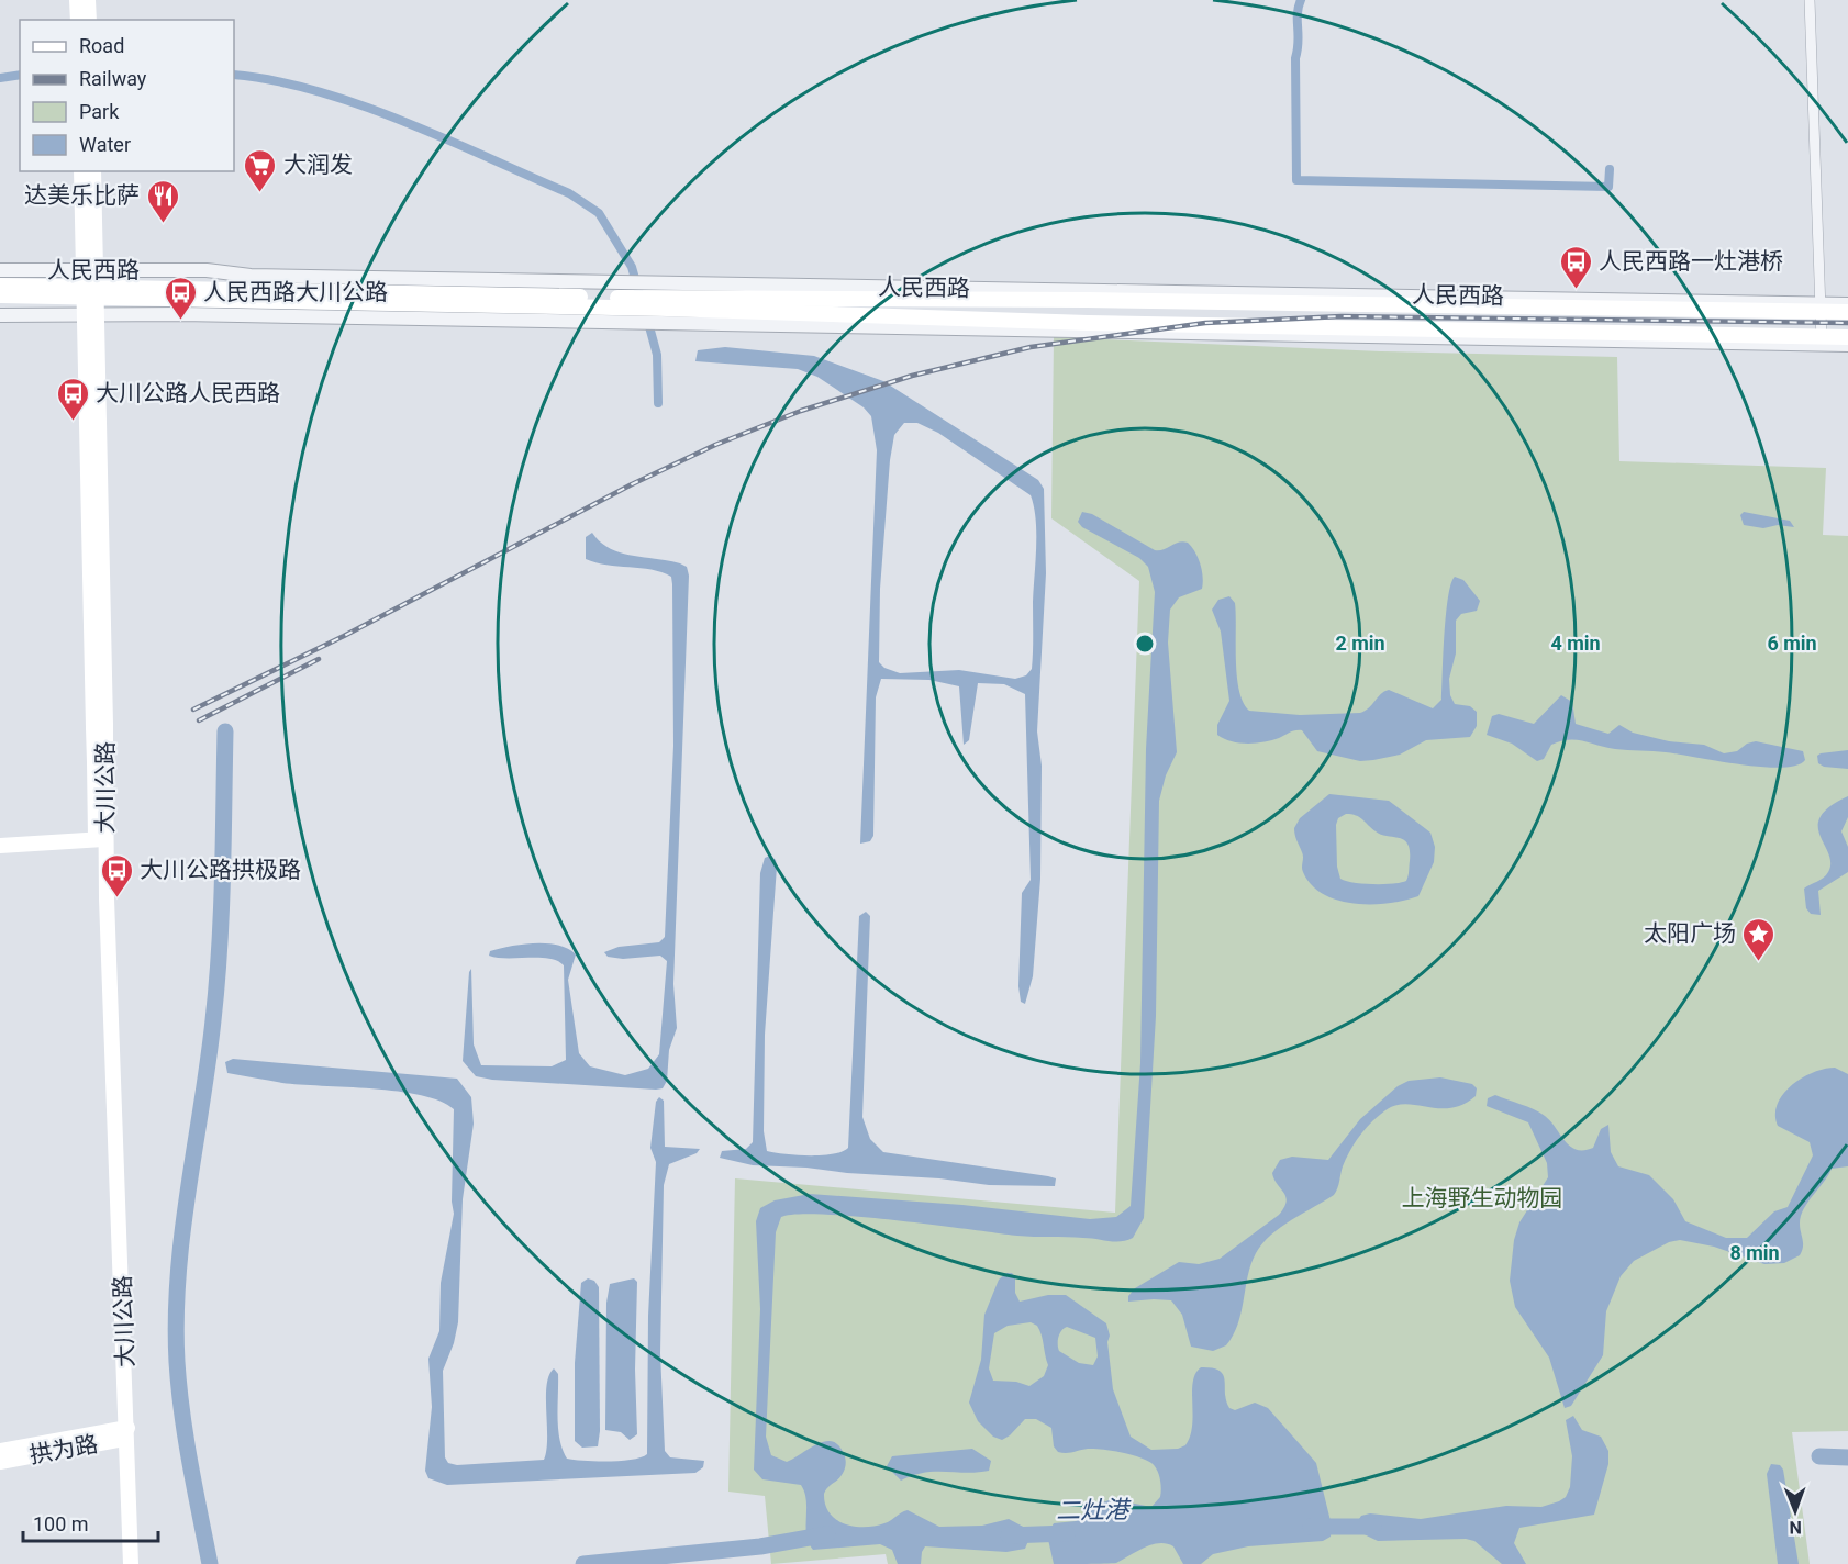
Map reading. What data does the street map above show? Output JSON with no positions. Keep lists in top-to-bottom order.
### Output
{
  "streets": {
    "main road": ["人民西路", "大川公路", "拱为路"]
  },
  "crossings": [
    ["人民西路", "大川公路"],
    ["大川公路", "拱为路"]
  ],
  "water": ["二灶港"],
  "parks": ["上海野生动物园"],
  "places": {
    "supermarket": ["大润发"],
    "restaurant": ["达美乐比萨"],
    "bus stop": [
      "人民西路一灶港桥",
      "人民西路大川公路",
      "大川公路人民西路",
      "大川公路拱极路"
    ],
    "place": ["太阳广场"]
  },
  "legend": [
    "Road",
    "Railway",
    "Park",
    "Water"
  ],
  "scale_bar": "100 m",
  "north": "bottom",
  "rings": [
    "2 min",
    "4 min",
    "6 min",
    "8 min"
  ]
}
